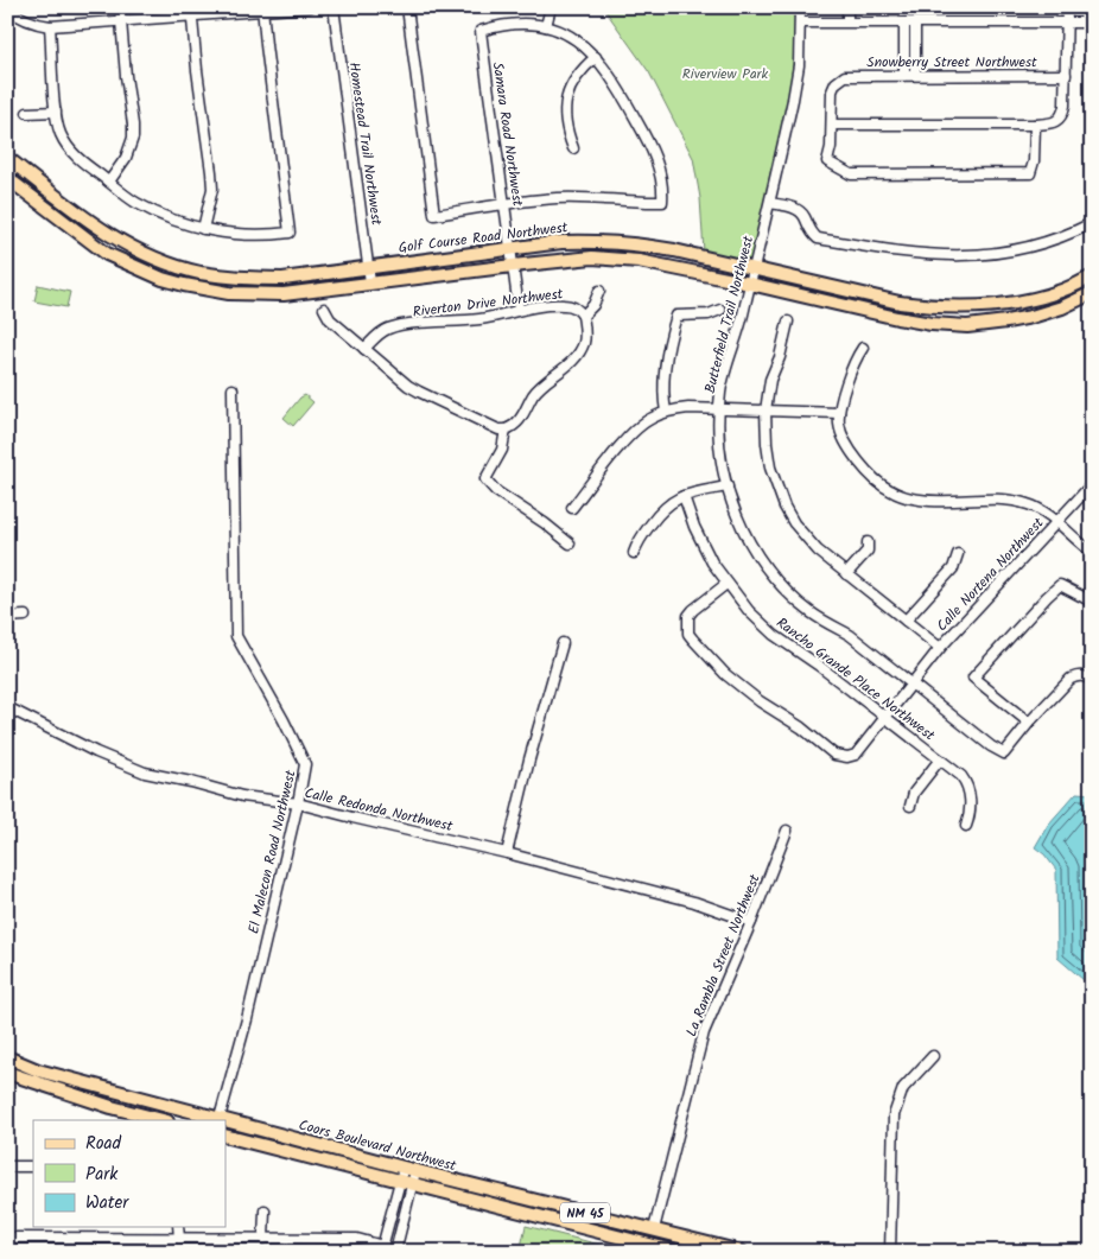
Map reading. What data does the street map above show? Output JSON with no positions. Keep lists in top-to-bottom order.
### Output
{
  "streets": {
    "main road": ["Golf Course Road Northwest", "Coors Boulevard Northwest", "NM 45"],
    "street": [
      "Snowberry Street Northwest",
      "Samara Road Northwest",
      "Homestead Trail Northwest",
      "Riverton Drive Northwest",
      "Butterfield Trail Northwest",
      "Calle Nortena Northwest",
      "Rancho Grande Place Northwest",
      "Calle Redonda Northwest",
      "El Malecon Road Northwest",
      "La Rambla Street Northwest"
    ]
  },
  "crossings": [
    ["Samara Road Northwest", "Golf Course Road Northwest"],
    ["Samara Road Northwest", "Riverton Drive Northwest"],
    ["Homestead Trail Northwest", "Golf Course Road Northwest"],
    ["Golf Course Road Northwest", "Butterfield Trail Northwest"],
    ["Butterfield Trail Northwest", "Calle Nortena Northwest"],
    ["Calle Nortena Northwest", "Rancho Grande Place Northwest"],
    ["Calle Redonda Northwest", "El Malecon Road Northwest"],
    ["Calle Redonda Northwest", "La Rambla Street Northwest"],
    ["El Malecon Road Northwest", "Coors Boulevard Northwest"],
    ["La Rambla Street Northwest", "Coors Boulevard Northwest"]
  ],
  "parks": ["Riverview Park"],
  "legend": ["Road", "Park", "Water"]
}
